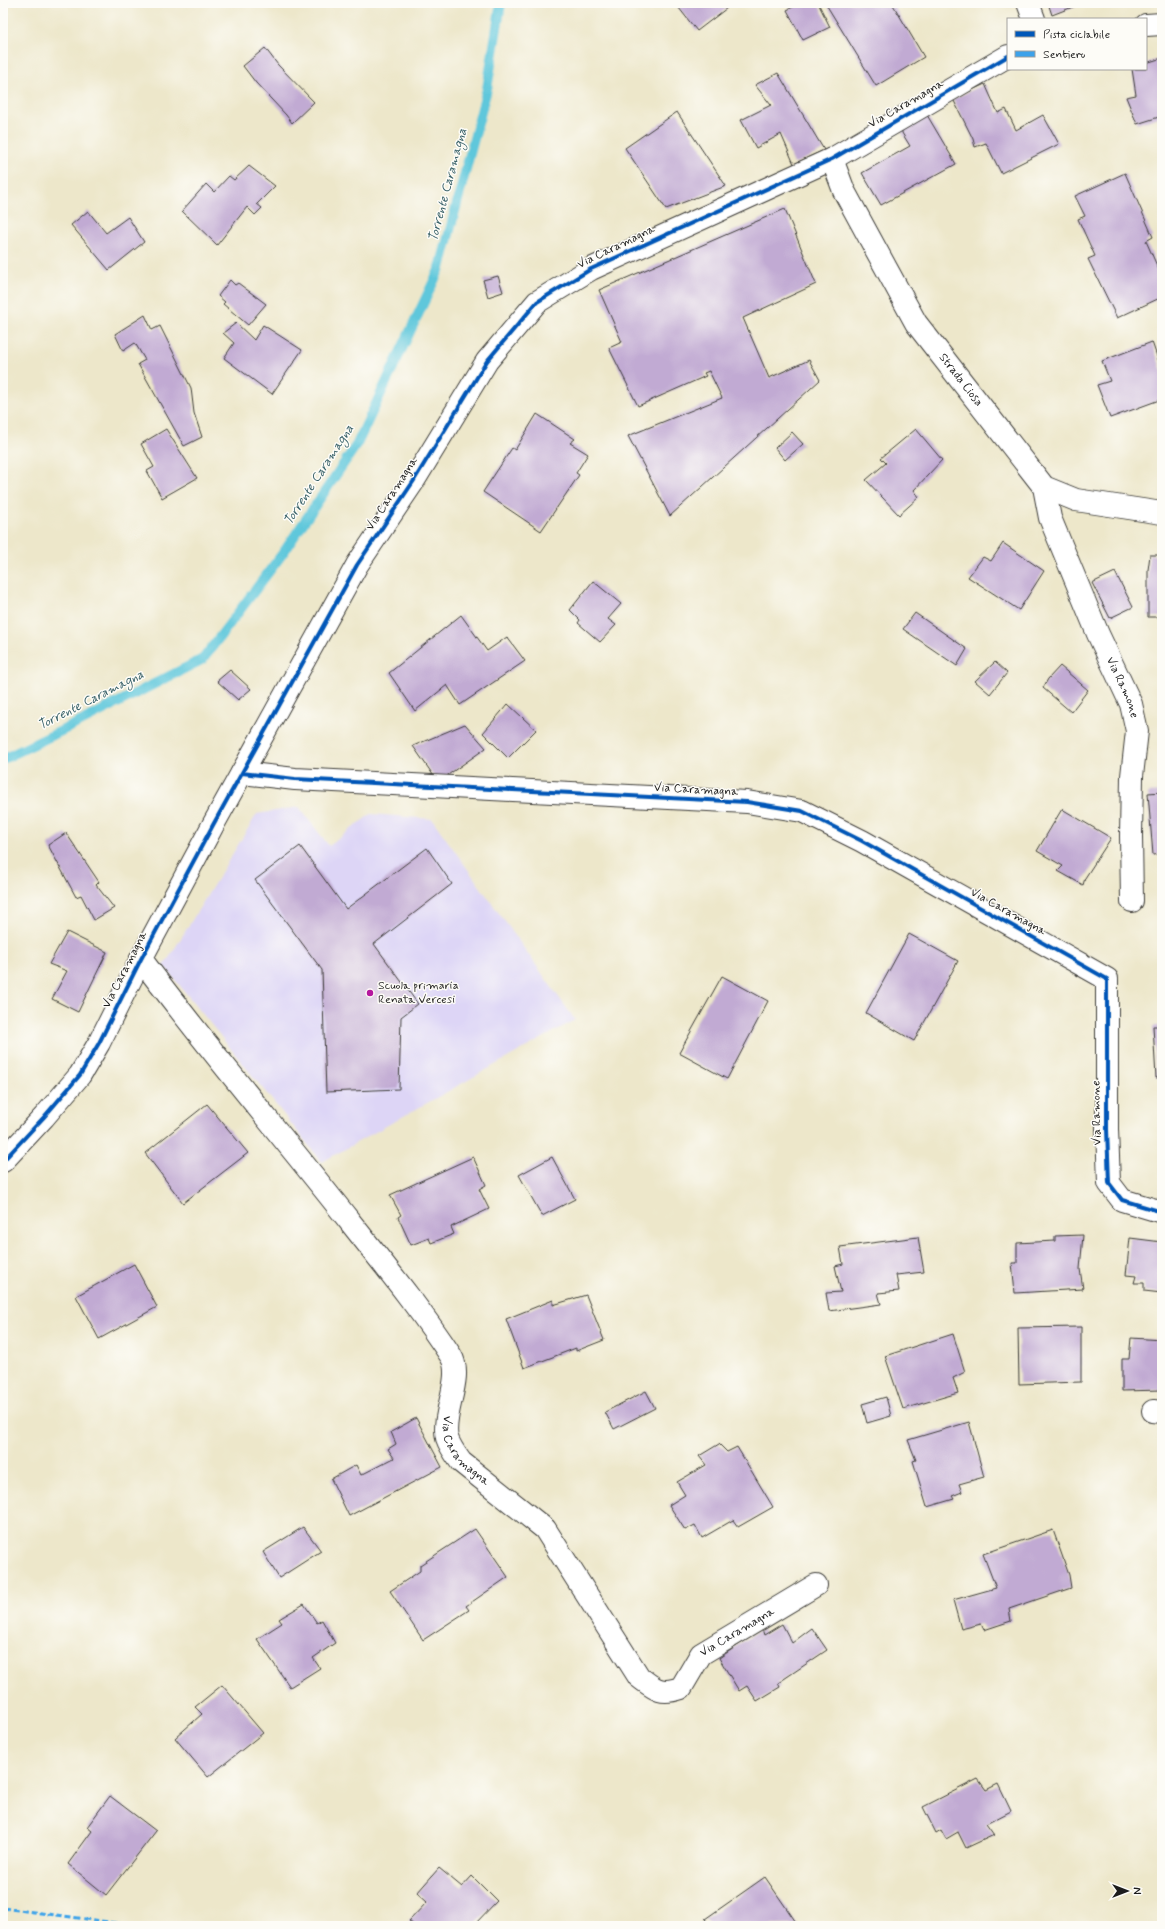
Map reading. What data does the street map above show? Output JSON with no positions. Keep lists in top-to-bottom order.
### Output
{
  "streets": {
    "street": ["Via Caramagna", "Strada Ciosa", "Via Ramone"]
  },
  "crossings": [
    ["Via Caramagna", "Strada Ciosa"],
    ["Via Caramagna", "Via Ramone"],
    ["Strada Ciosa", "Via Ramone"]
  ],
  "water": ["Torrente Caramagna"],
  "places": ["Scuola primaria Renata Vercesi"],
  "legend": ["Pista ciclabile", "Sentiero"],
  "north": "right"
}
